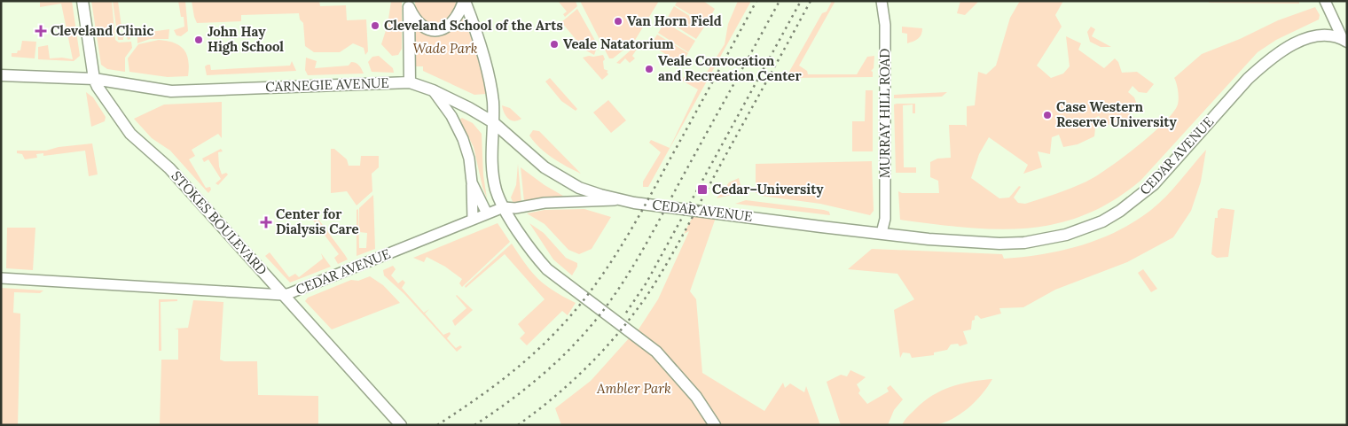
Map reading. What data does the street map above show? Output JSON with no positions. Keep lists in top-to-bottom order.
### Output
{
  "streets": {
    "main road": ["CARNEGIE AVENUE", "CEDAR AVENUE", "STOKES BOULEVARD"],
    "street": ["MURRAY HILL ROAD"]
  },
  "crossings": [
    ["CARNEGIE AVENUE", "CEDAR AVENUE"],
    ["CARNEGIE AVENUE", "STOKES BOULEVARD"],
    ["MURRAY HILL ROAD", "CEDAR AVENUE"],
    ["CEDAR AVENUE", "STOKES BOULEVARD"]
  ],
  "parks": ["Wade Park", "Ambler Park"],
  "places": {
    "other": [
      "Van Horn Field",
      "Cleveland School of the Arts",
      "John Hay High School",
      "Veale Natatorium",
      "Veale Convocation and Recreation Center",
      "Case Western Reserve University"
    ],
    "health": ["Cleveland Clinic", "Center for Dialysis Care"],
    "transit": ["Cedar–University"]
  }
}
